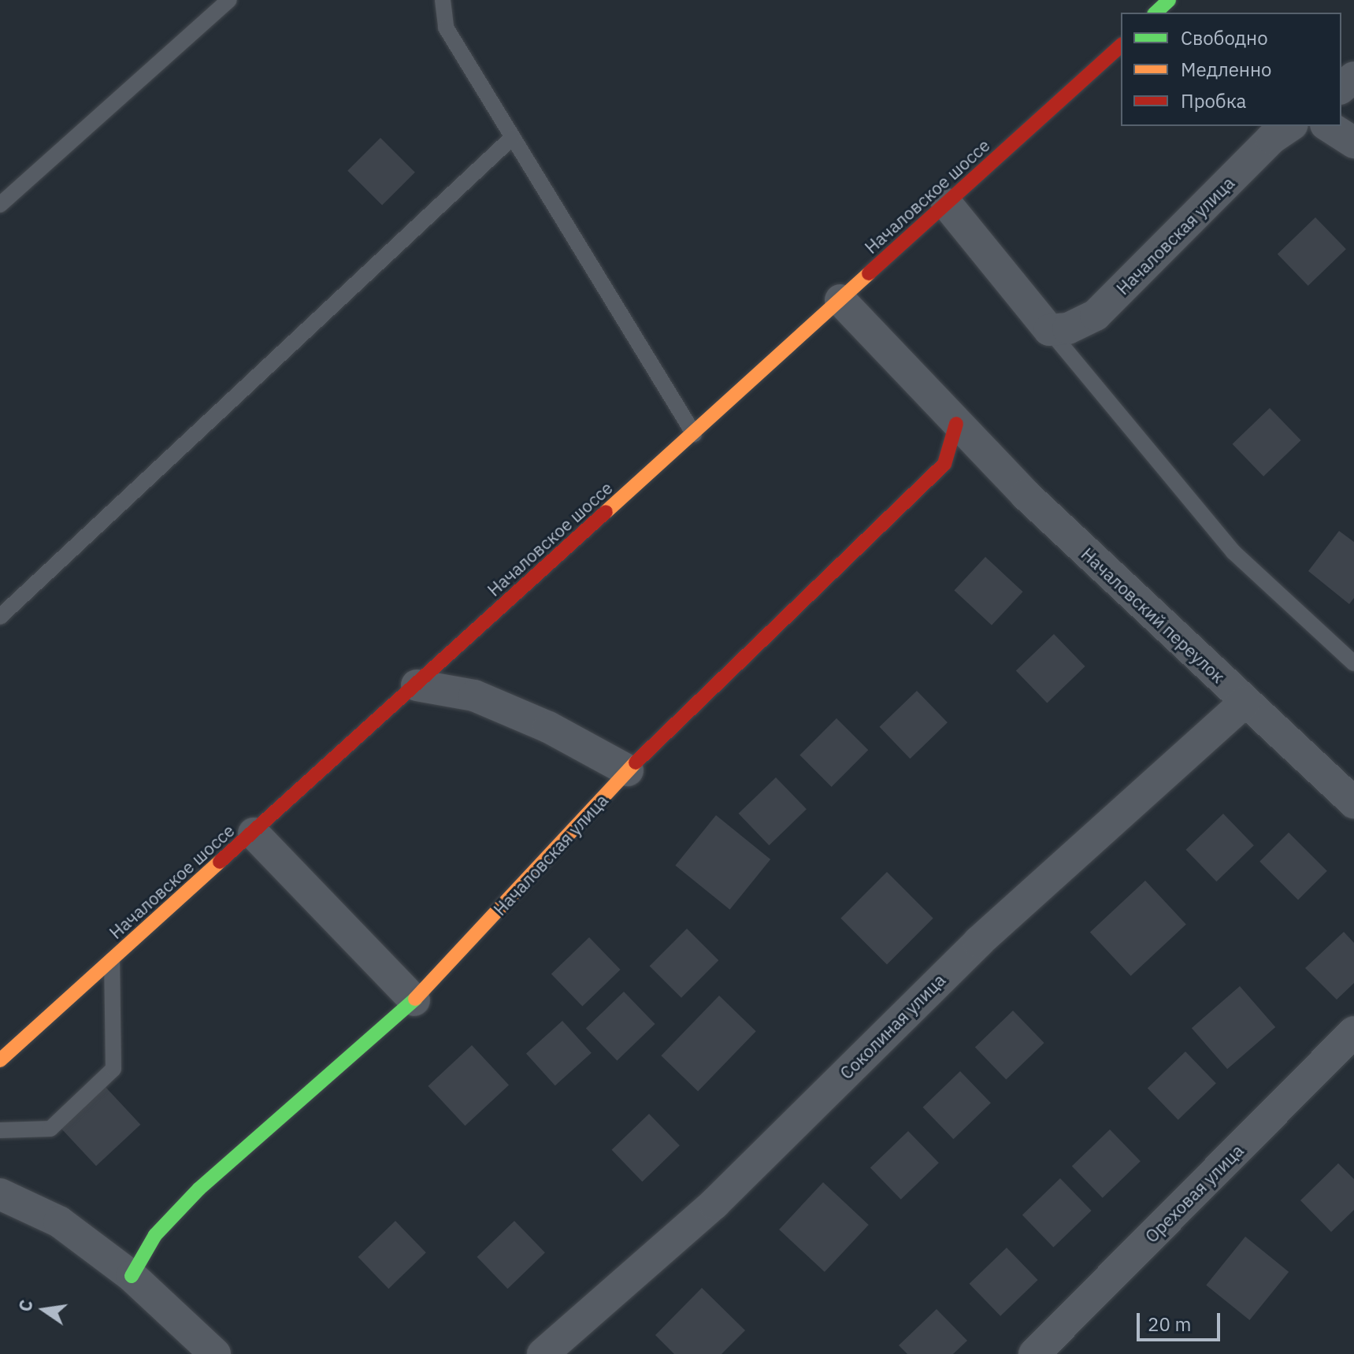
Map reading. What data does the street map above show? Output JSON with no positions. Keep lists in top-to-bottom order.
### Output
{
  "streets": {
    "main road": ["Началовское шоссе", "Началовская улица"],
    "street": ["Началовский переулок", "Соколиная улица", "Ореховая улица"]
  },
  "crossings": [
    ["Началовское шоссе", "Началовский переулок"],
    ["Началовская улица", "Началовский переулок"],
    ["Началовский переулок", "Соколиная улица"]
  ],
  "legend": ["Свободно", "Медленно", "Пробка"],
  "scale_bar": "20 m",
  "north": "left"
}
